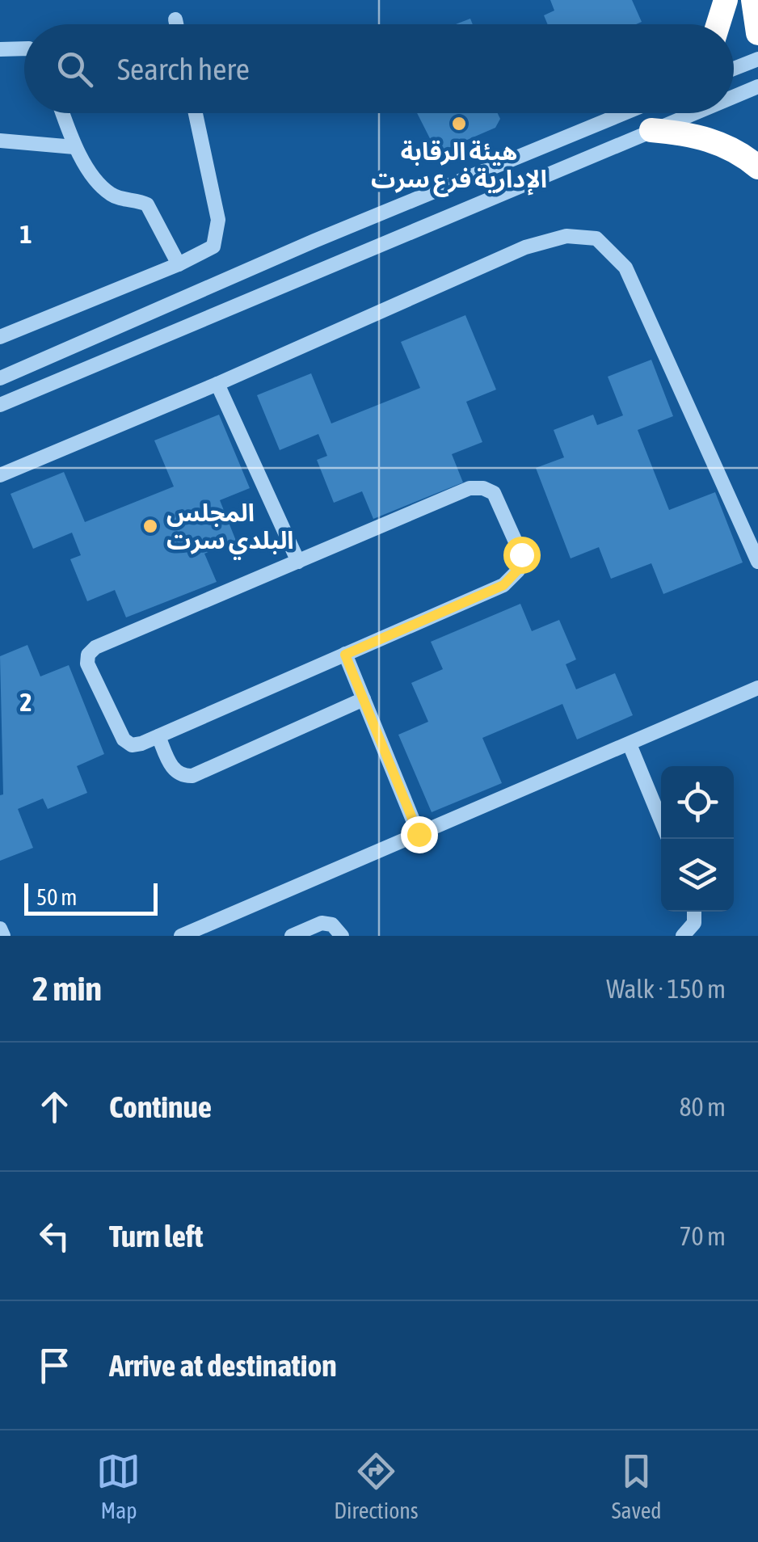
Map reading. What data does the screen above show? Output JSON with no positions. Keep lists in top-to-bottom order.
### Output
{
  "places": ["هيئة الرقابة الإدارية فرع سرت", "المجلس البلدي سرت"],
  "scale_bar": "50 m",
  "page": {
    "search": "Search here",
    "scale": "50 m",
    "heading": ["2 min", "Walk · 150 m"],
    "list": [
      ["Continue", "80 m"],
      ["Turn left", "70 m"],
      "Arrive at destination"
    ],
    "nav": ["Map", "Directions", "Saved"]
  },
  "grid": {
    "rows": ["1", "2"]
  }
}
